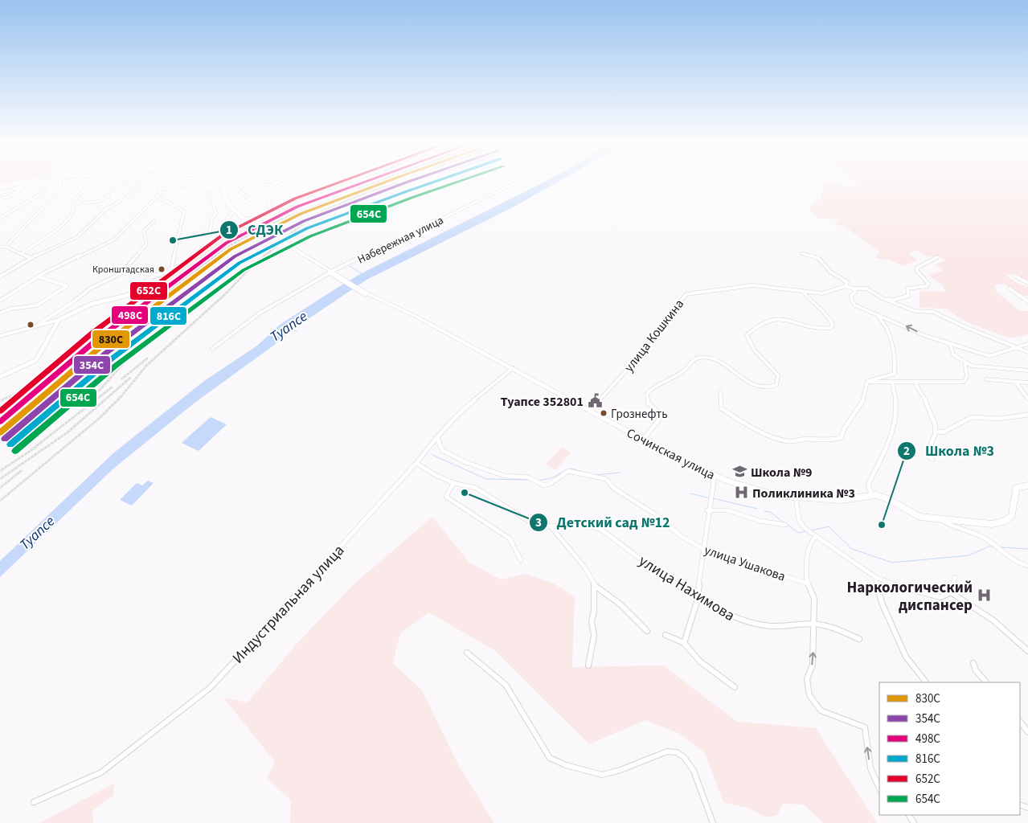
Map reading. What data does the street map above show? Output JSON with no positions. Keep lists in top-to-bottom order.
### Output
{
  "streets": {
    "highway": ["Сочинская улица"],
    "street": [
      "Набережная улица",
      "улица Кошкина",
      "улица Ушакова",
      "улица Нахимова",
      "Индустриальная улица"
    ]
  },
  "crossings": [
    ["Набережная улица", "Сочинская улица"],
    ["улица Кошкина", "Сочинская улица"],
    ["Сочинская улица", "Индустриальная улица"],
    ["улица Ушакова", "Индустриальная улица"],
    ["улица Нахимова", "Индустриальная улица"]
  ],
  "water": ["Туапсе"],
  "places": {
    "other": [
      "СДЭК",
      "Кронштадская",
      "Грознефть",
      "Детский сад №12",
      "Школа №3"
    ],
    "public building": ["Туапсе 352801"],
    "school or university": ["Школа №9"],
    "hospital": ["Поликлиника №3", "Наркологический диспансер"]
  },
  "lines": [
    "transit line 830С",
    "transit line 354С",
    "transit line 498С",
    "transit line 816С",
    "transit line 652С",
    "transit line 654С"
  ],
  "legend": [
    "830С",
    "354С",
    "498С",
    "816С",
    "652С",
    "654С"
  ]
}
